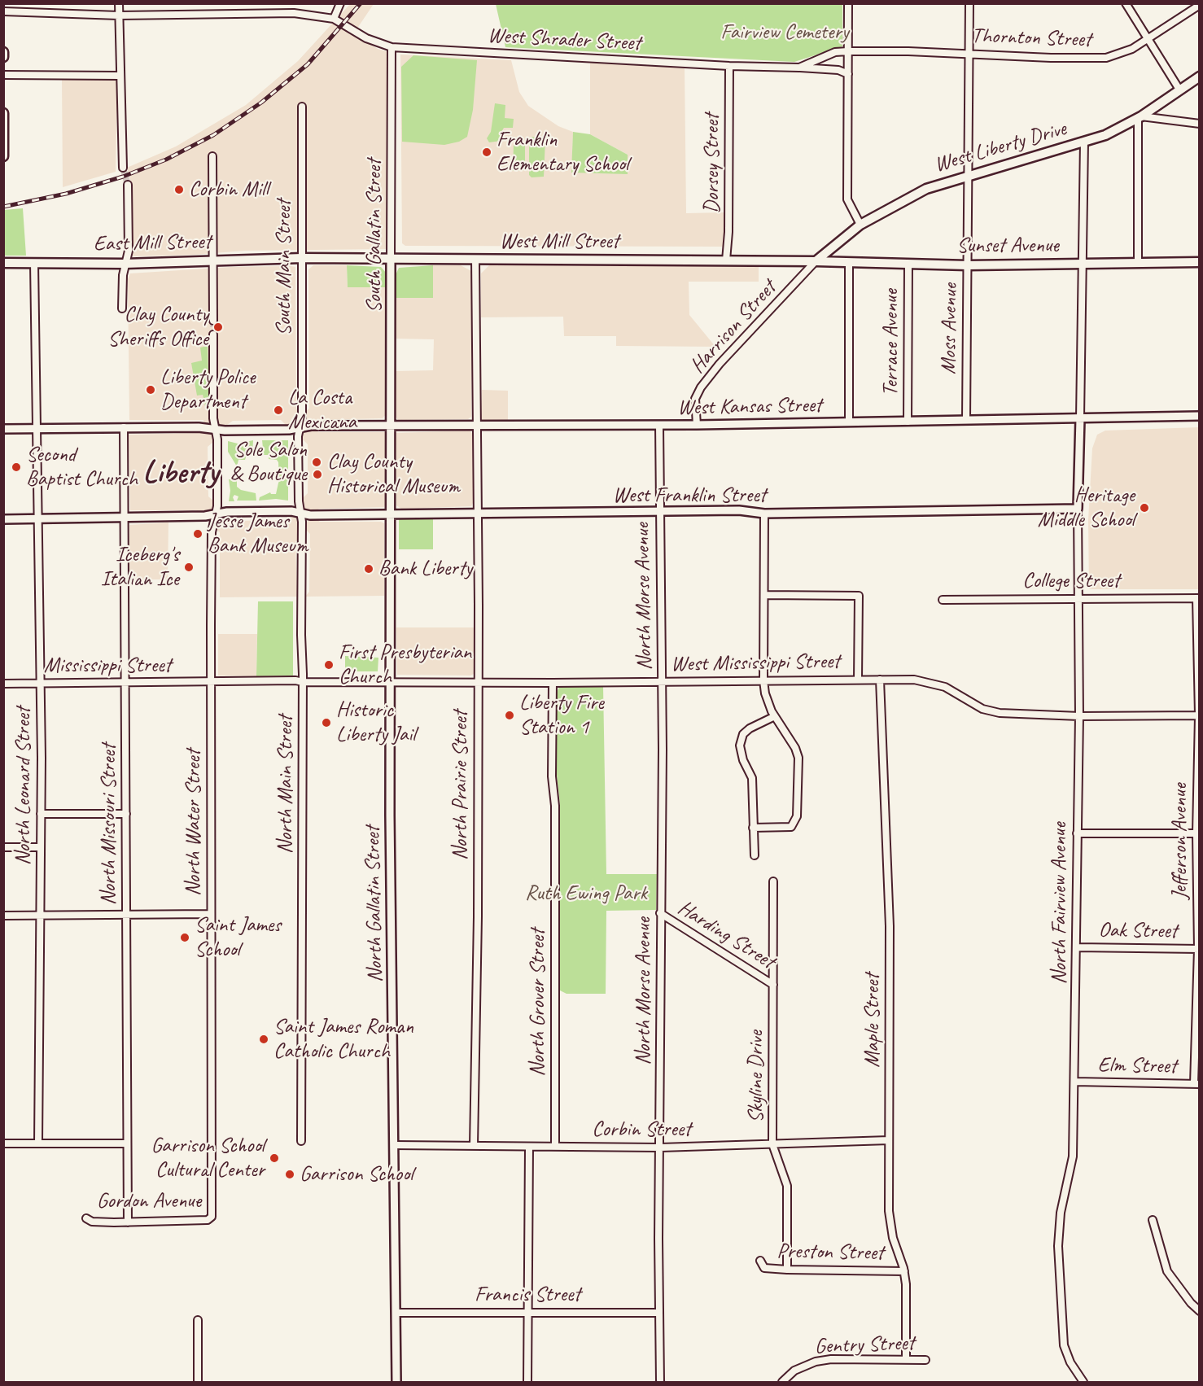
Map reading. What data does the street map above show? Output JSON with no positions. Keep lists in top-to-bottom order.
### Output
{
  "streets": {
    "main road": [
      "West Liberty Drive",
      "West Mill Street",
      "East Mill Street",
      "Sunset Avenue"
    ],
    "street": [
      "Thornton Street",
      "West Shrader Street",
      "Dorsey Street",
      "South Gallatin Street",
      "South Main Street",
      "Harrison Street",
      "Moss Avenue",
      "Terrace Avenue",
      "West Kansas Street",
      "West Franklin Street",
      "College Street",
      "North Morse Avenue",
      "West Mississippi Street",
      "Mississippi Street",
      "North Main Street",
      "North Prairie Street",
      "North Leonard Street",
      "North Water Street",
      "North Missouri Street",
      "Jefferson Avenue",
      "North Fairview Avenue",
      "North Gallatin Street",
      "Oak Street",
      "Harding Street",
      "North Grover Street",
      "Maple Street",
      "Elm Street",
      "Skyline Drive",
      "Corbin Street",
      "Gordon Avenue",
      "Preston Street",
      "Francis Street",
      "Gentry Street"
    ]
  },
  "crossings": [
    ["Thornton Street", "West Shrader Street"],
    ["Thornton Street", "Moss Avenue"],
    ["West Shrader Street", "Dorsey Street"],
    ["West Shrader Street", "South Gallatin Street"],
    ["West Liberty Drive", "West Mill Street"],
    ["West Liberty Drive", "Sunset Avenue"],
    ["West Liberty Drive", "Harrison Street"],
    ["West Liberty Drive", "Moss Avenue"],
    ["Dorsey Street", "West Mill Street"],
    ["South Gallatin Street", "West Mill Street"],
    ["South Gallatin Street", "West Kansas Street"],
    ["South Gallatin Street", "North Gallatin Street"],
    ["West Mill Street", "East Mill Street"],
    ["West Mill Street", "Sunset Avenue"],
    ["West Mill Street", "South Main Street"],
    ["West Mill Street", "Harrison Street"],
    ["West Mill Street", "North Prairie Street"],
    ["East Mill Street", "South Main Street"],
    ["East Mill Street", "North Leonard Street"],
    ["Sunset Avenue", "Harrison Street"],
    ["Sunset Avenue", "Moss Avenue"],
    ["Sunset Avenue", "Terrace Avenue"],
    ["South Main Street", "West Kansas Street"],
    ["South Main Street", "North Main Street"],
    ["Harrison Street", "West Kansas Street"],
    ["Moss Avenue", "West Kansas Street"],
    ["Terrace Avenue", "West Kansas Street"],
    ["West Kansas Street", "North Morse Avenue"],
    ["West Kansas Street", "North Main Street"],
    ["West Kansas Street", "North Prairie Street"],
    ["West Kansas Street", "North Leonard Street"],
    ["West Kansas Street", "North Water Street"],
    ["West Kansas Street", "North Missouri Street"],
    ["West Kansas Street", "North Fairview Avenue"],
    ["West Kansas Street", "North Gallatin Street"],
    ["West Franklin Street", "North Morse Avenue"],
    ["West Franklin Street", "North Main Street"],
    ["West Franklin Street", "North Prairie Street"],
    ["West Franklin Street", "North Leonard Street"],
    ["West Franklin Street", "North Water Street"],
    ["West Franklin Street", "North Missouri Street"],
    ["West Franklin Street", "North Fairview Avenue"],
    ["West Franklin Street", "North Gallatin Street"],
    ["College Street", "Jefferson Avenue"],
    ["College Street", "North Fairview Avenue"],
    ["North Morse Avenue", "West Mississippi Street"],
    ["North Morse Avenue", "Harding Street"],
    ["North Morse Avenue", "Corbin Street"],
    ["North Morse Avenue", "Francis Street"],
    ["West Mississippi Street", "Mississippi Street"],
    ["West Mississippi Street", "North Main Street"],
    ["West Mississippi Street", "North Prairie Street"],
    ["West Mississippi Street", "Jefferson Avenue"],
    ["West Mississippi Street", "North Fairview Avenue"],
    ["West Mississippi Street", "North Gallatin Street"],
    ["West Mississippi Street", "North Grover Street"],
    ["West Mississippi Street", "Maple Street"],
    ["Mississippi Street", "North Main Street"],
    ["Mississippi Street", "North Leonard Street"],
    ["Mississippi Street", "North Water Street"],
    ["Mississippi Street", "North Missouri Street"],
    ["North Prairie Street", "Corbin Street"],
    ["North Water Street", "Gordon Avenue"],
    ["North Missouri Street", "Gordon Avenue"],
    ["Jefferson Avenue", "Oak Street"],
    ["Jefferson Avenue", "Elm Street"],
    ["North Fairview Avenue", "Oak Street"],
    ["North Fairview Avenue", "Elm Street"],
    ["North Gallatin Street", "Corbin Street"],
    ["North Gallatin Street", "Francis Street"],
    ["Harding Street", "Skyline Drive"],
    ["North Grover Street", "Corbin Street"],
    ["Maple Street", "Corbin Street"],
    ["Maple Street", "Preston Street"],
    ["Maple Street", "Gentry Street"],
    ["Skyline Drive", "Corbin Street"],
    ["Skyline Drive", "Preston Street"]
  ],
  "districts": ["Liberty"],
  "parks": ["Fairview Cemetery", "Ruth Ewing Park"],
  "places": [
    "Franklin Elementary School",
    "Corbin Mill",
    "Clay County Sheriffs Office",
    "Liberty Police Department",
    "La Costa Mexicana",
    "Sole Salon & Boutique",
    "Second Baptist Church",
    "Clay County Historical Museum",
    "Heritage Middle School",
    "Jesse James Bank Museum",
    "Iceberg's Italian Ice",
    "Bank Liberty",
    "First Presbyterian Church",
    "Liberty Fire Station 1",
    "Historic Liberty Jail",
    "Saint James School",
    "Saint James Roman Catholic Church",
    "Garrison School Cultural Center",
    "Garrison School"
  ]
}
